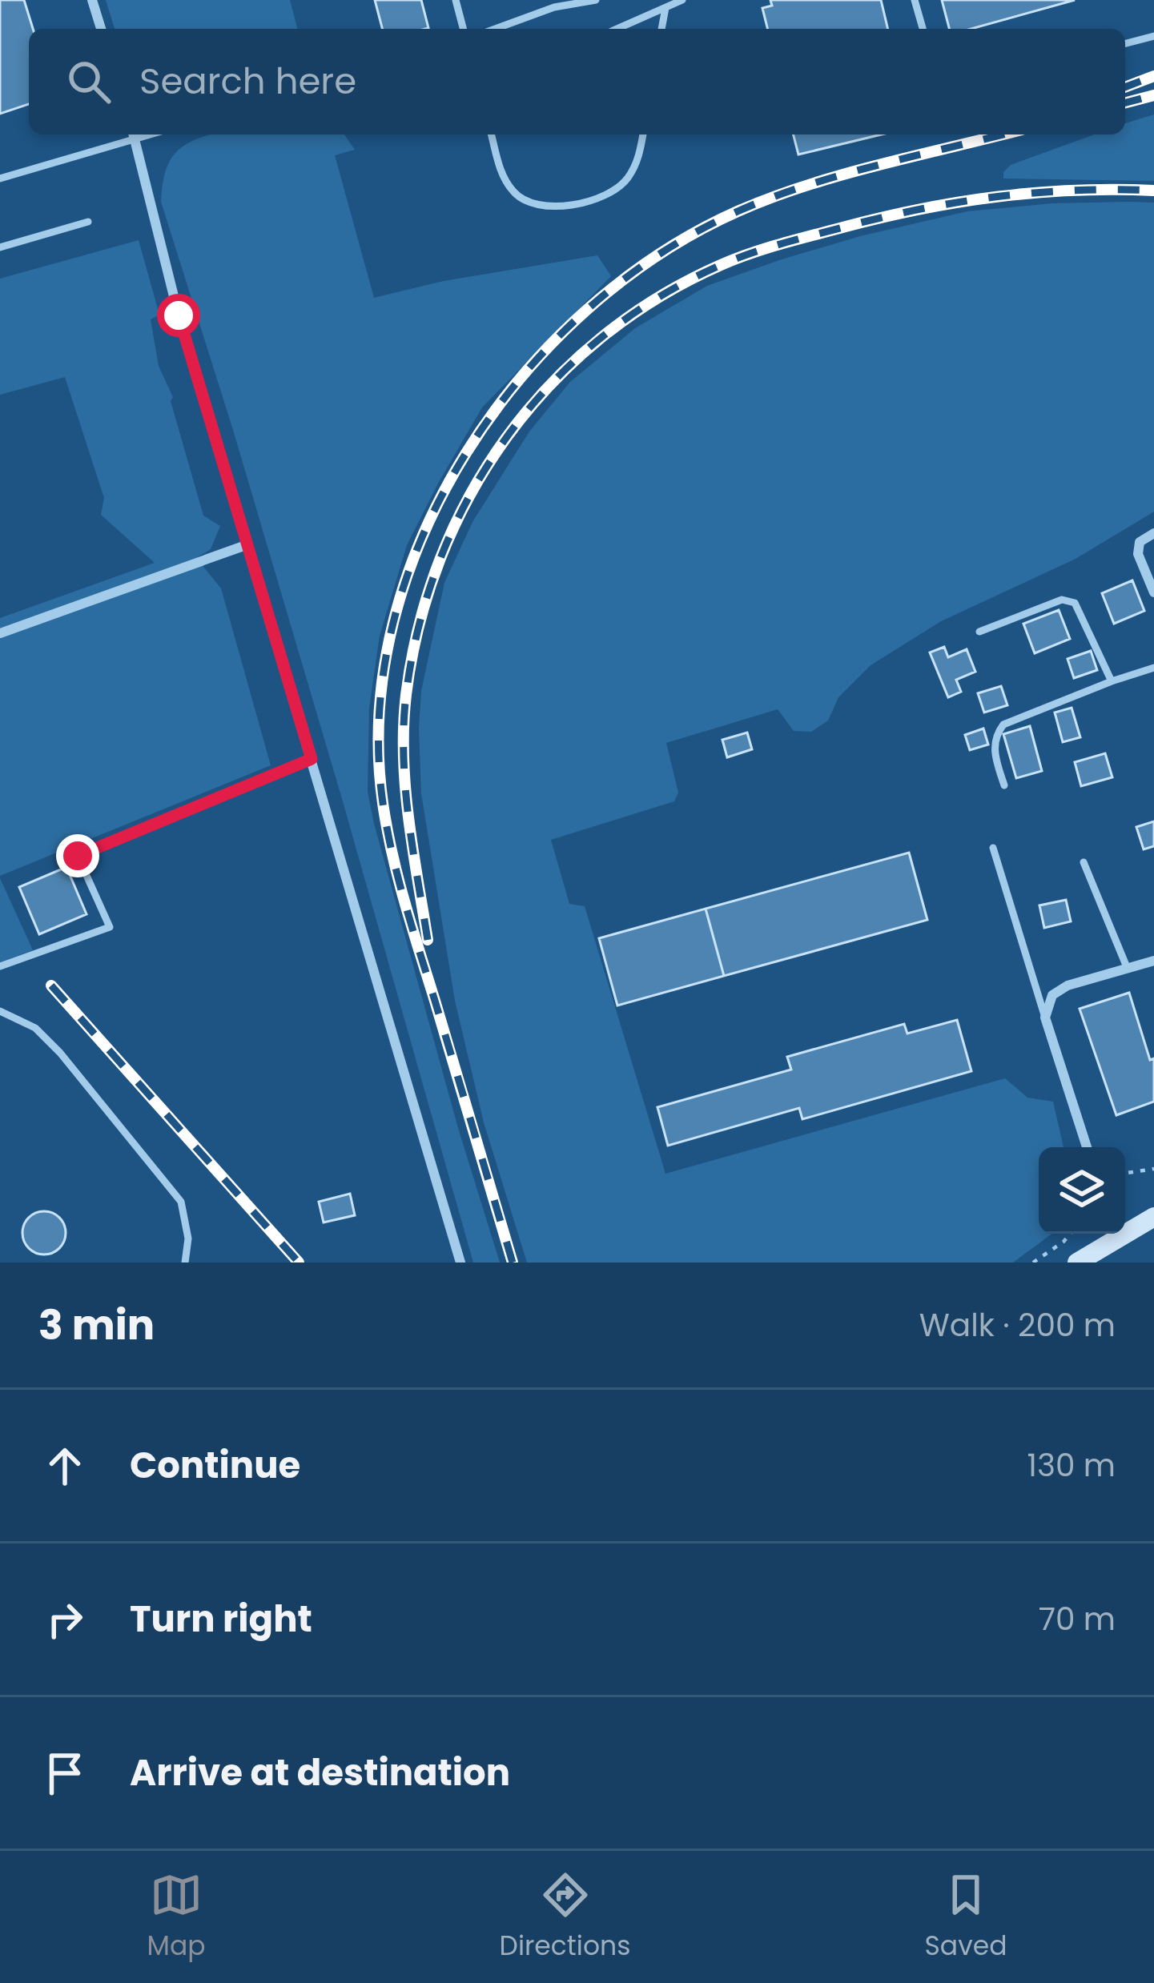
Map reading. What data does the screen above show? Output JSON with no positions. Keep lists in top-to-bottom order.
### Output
{
  "page": {
    "search": "Search here",
    "heading": ["3 min", "Walk · 200 m"],
    "list": [
      ["Continue", "130 m"],
      ["Turn right", "70 m"],
      "Arrive at destination"
    ],
    "nav": ["Map", "Directions", "Saved"]
  }
}
